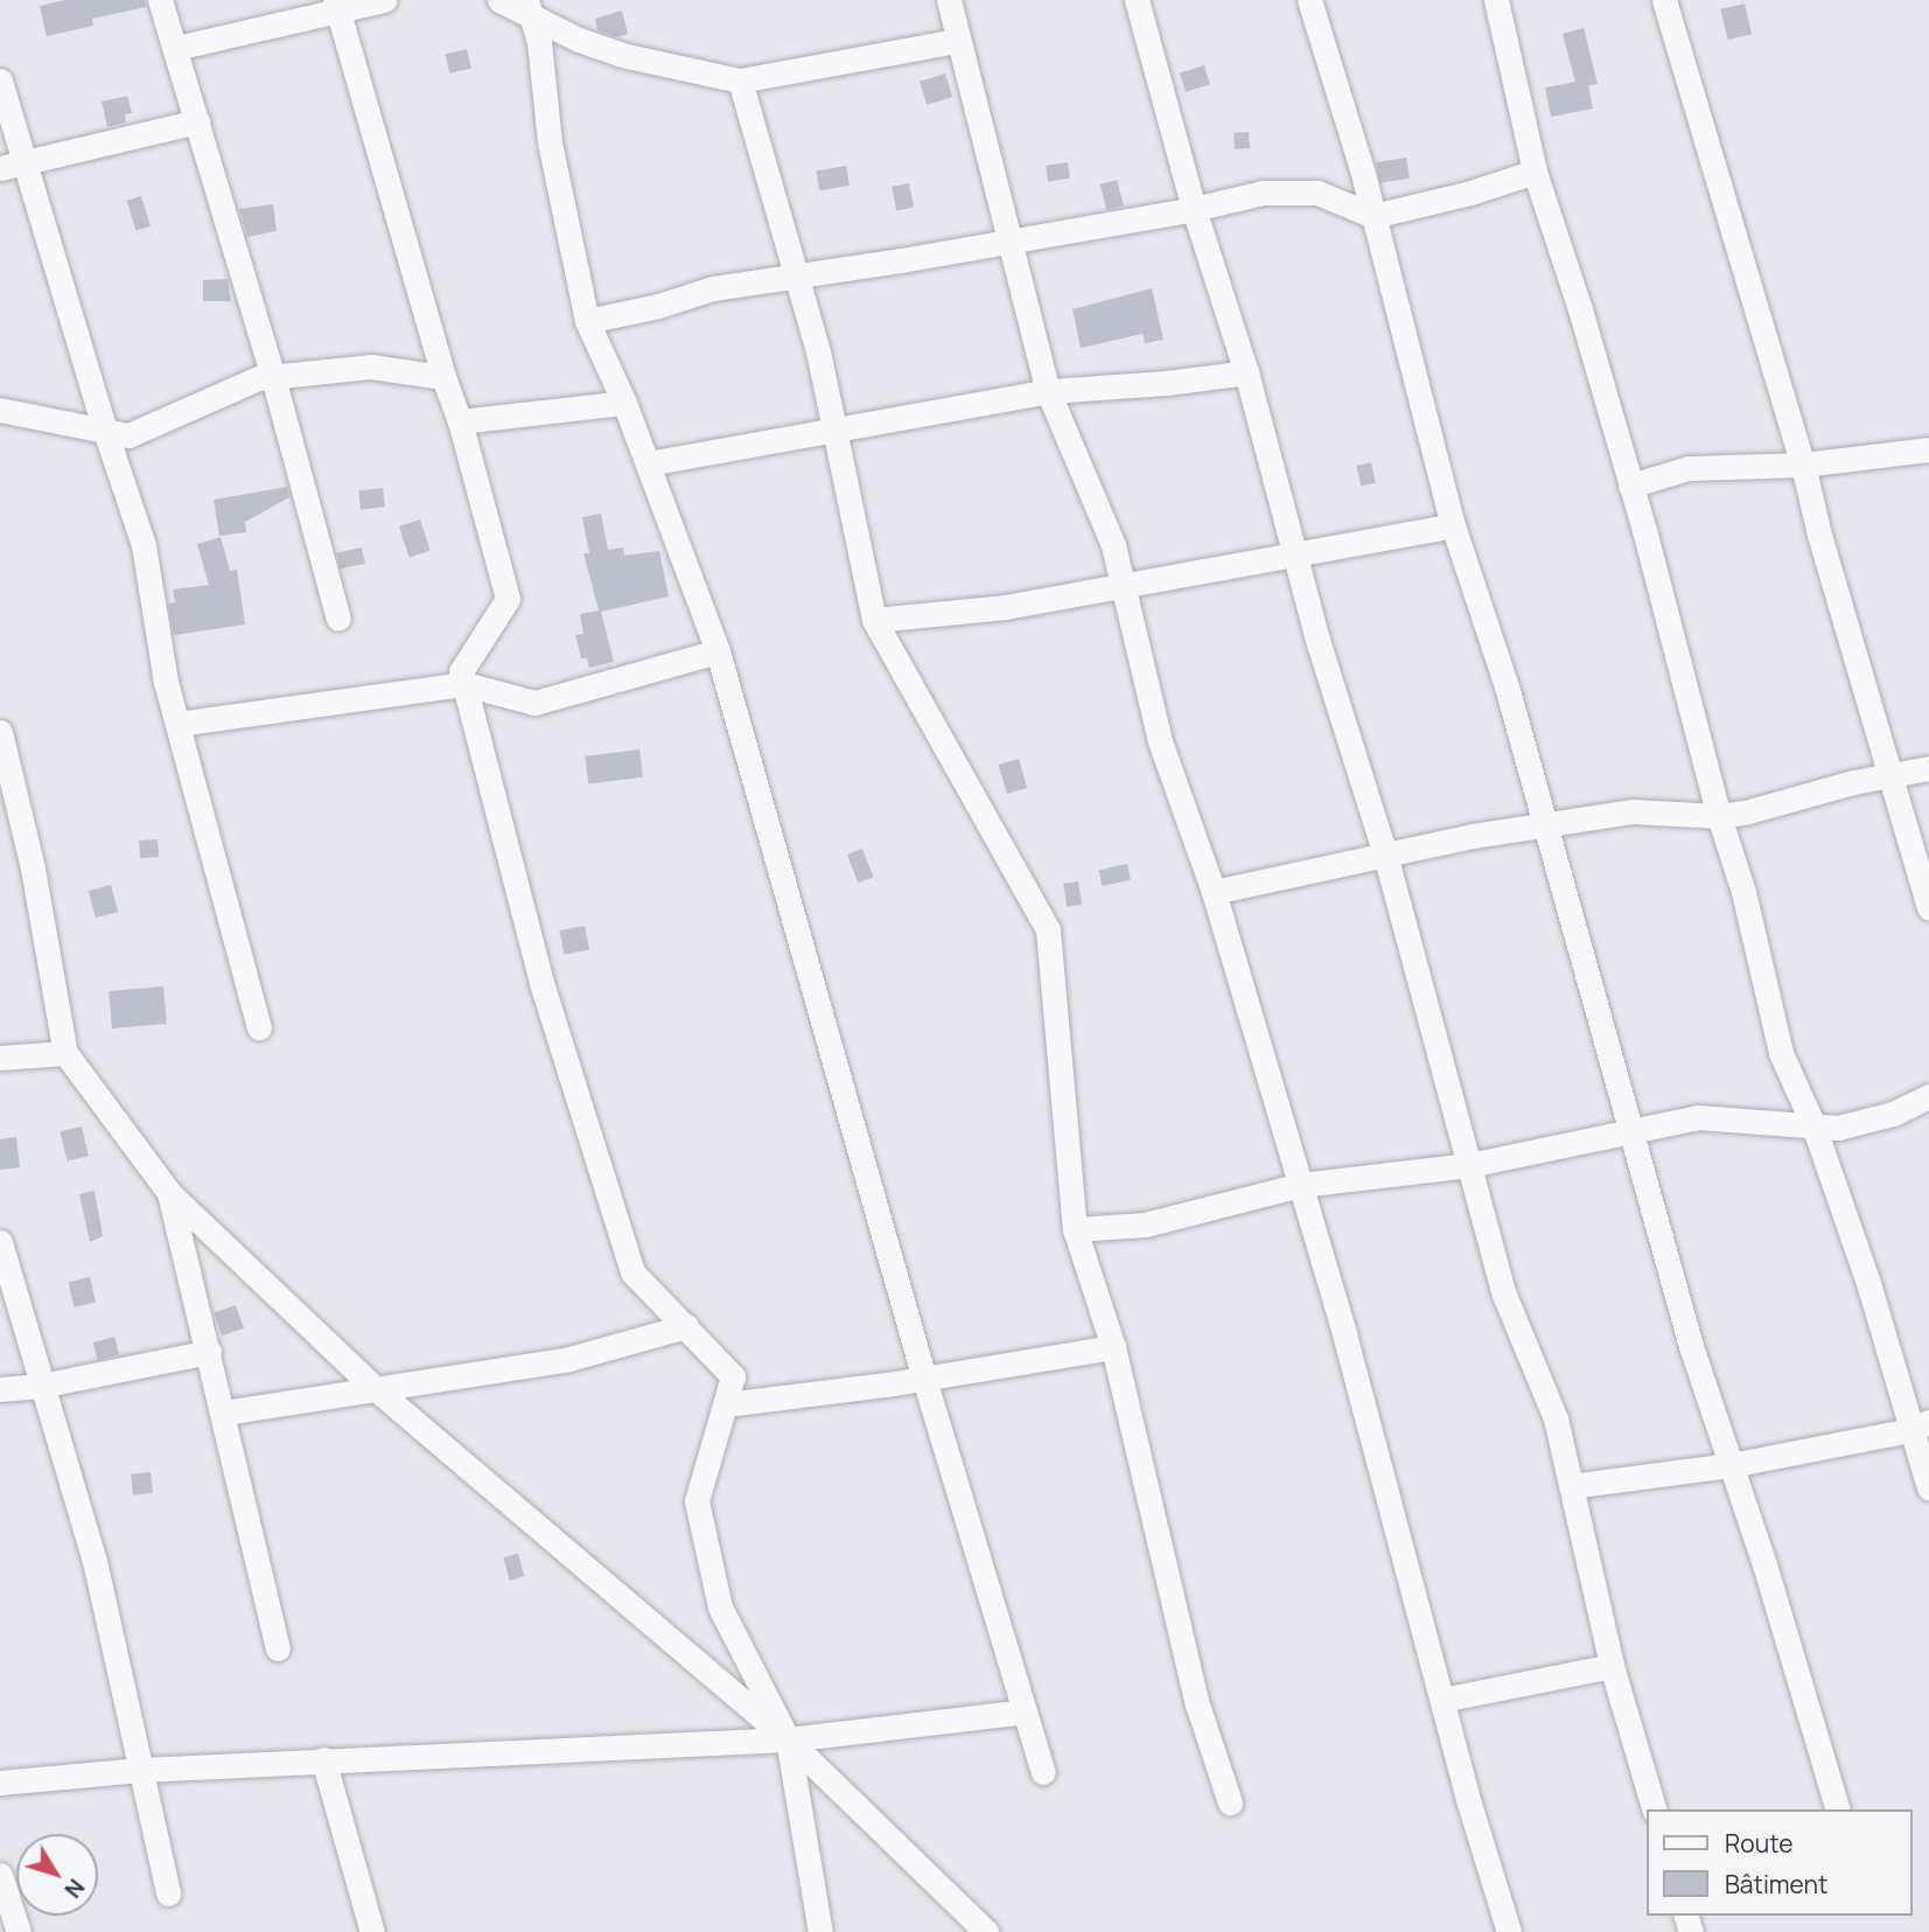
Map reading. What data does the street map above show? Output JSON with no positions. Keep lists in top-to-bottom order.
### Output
{
  "legend": ["Route", "Bâtiment"],
  "north": "bottom right"
}
